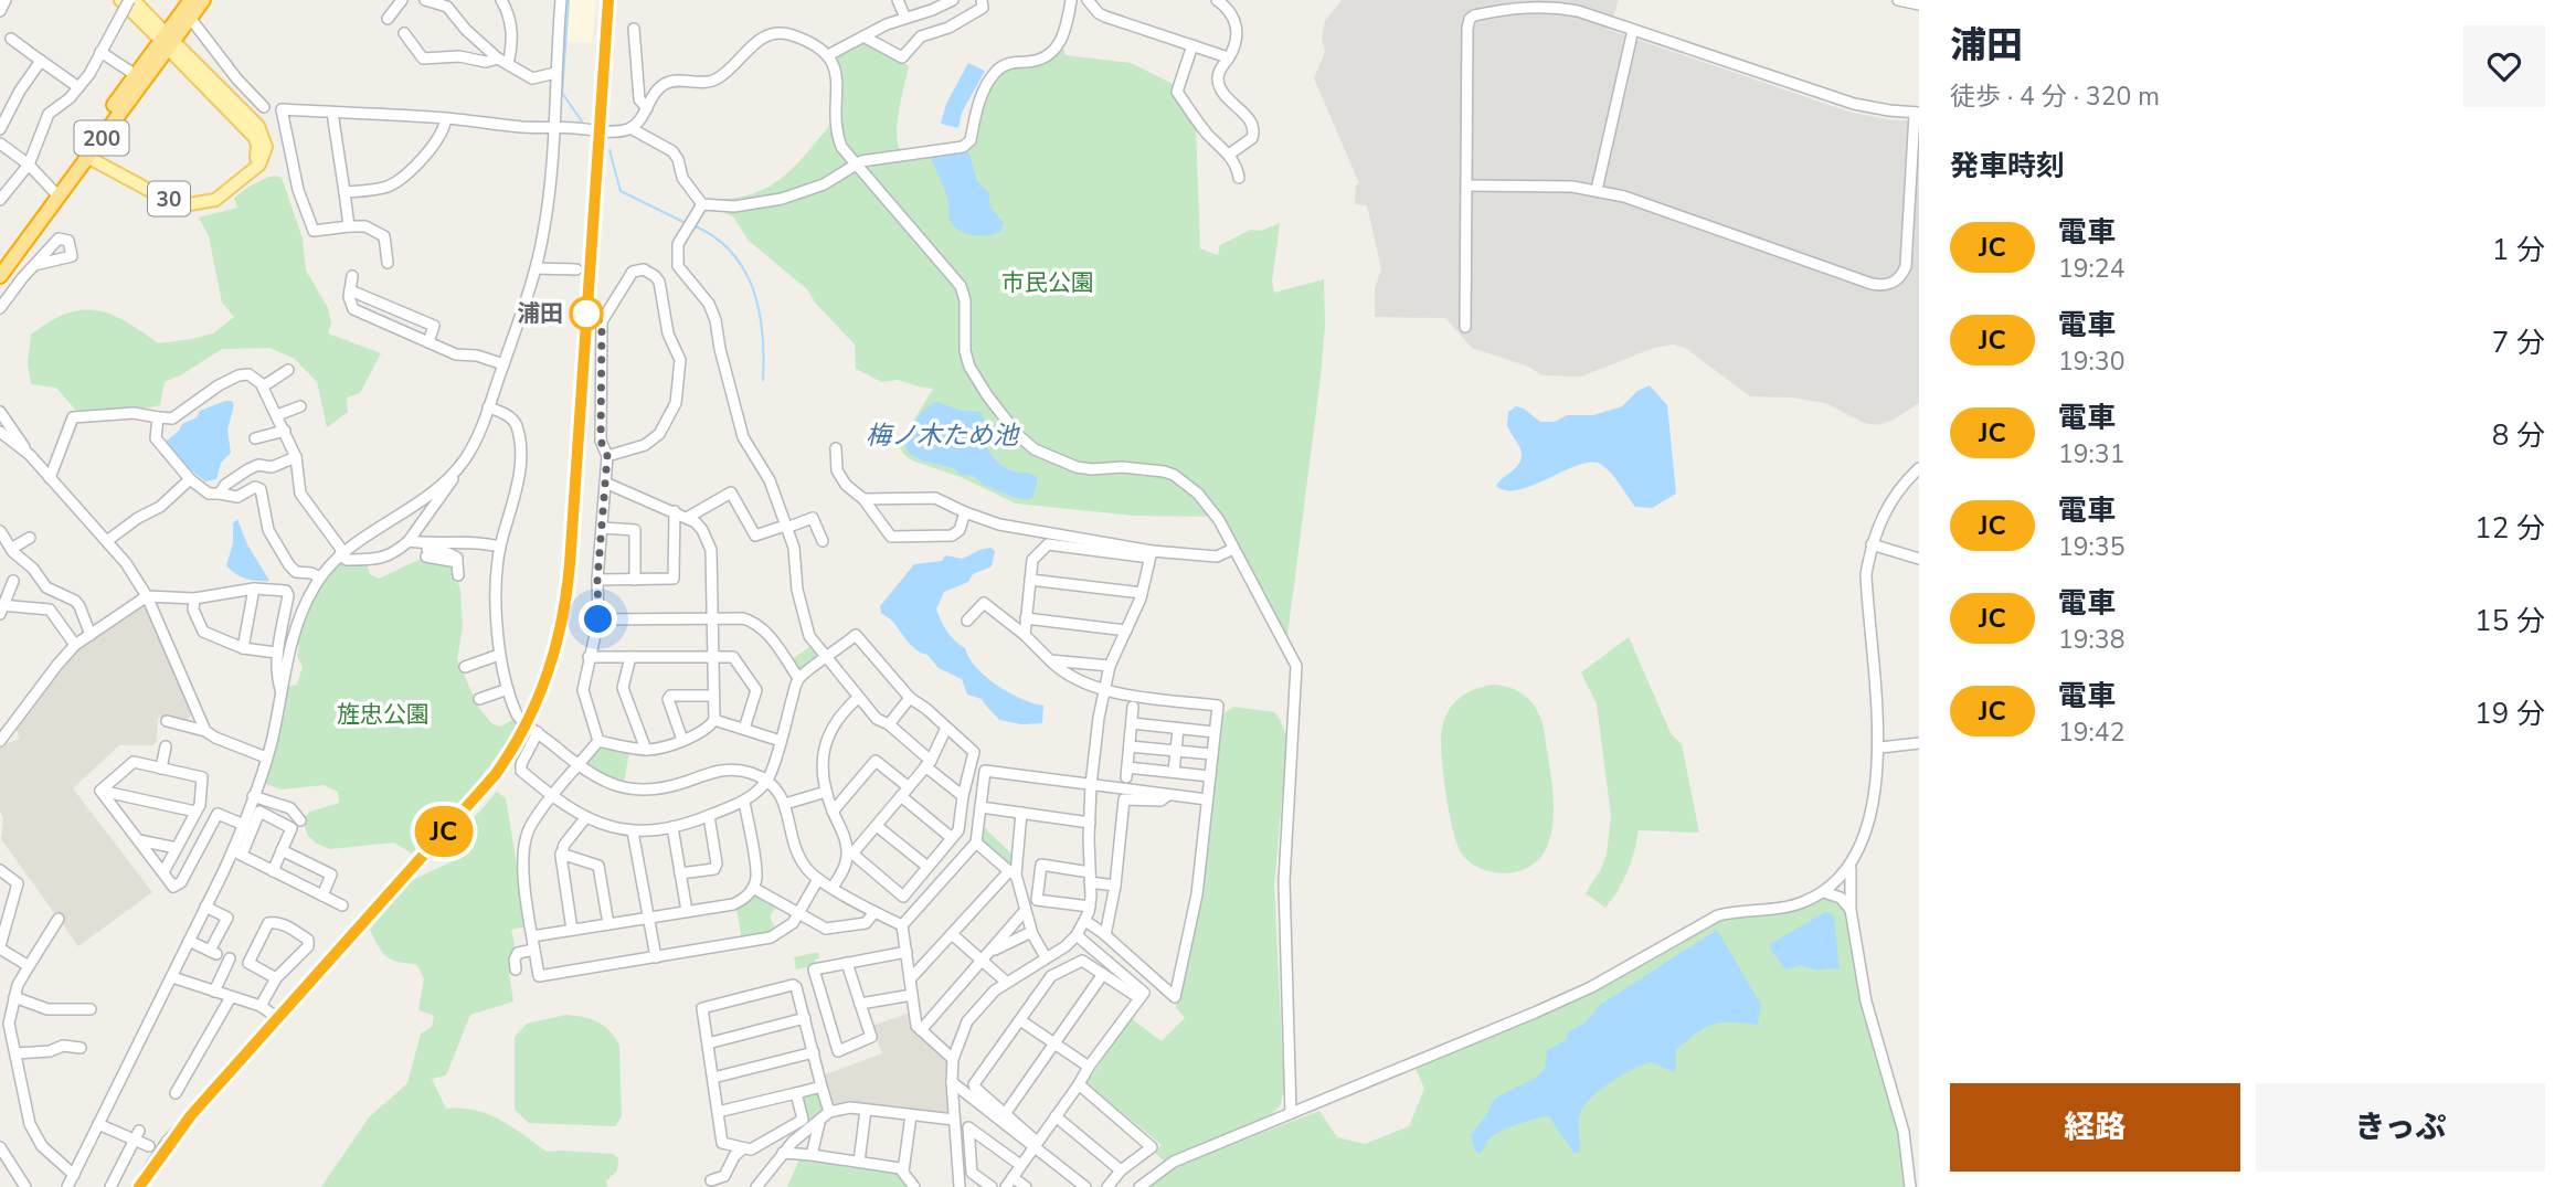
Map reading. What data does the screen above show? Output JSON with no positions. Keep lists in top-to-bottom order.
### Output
{
  "streets": {
    "highway": ["200"],
    "main road": ["30"]
  },
  "crossings": [
    ["200", "30"]
  ],
  "water": ["梅ノ木ため池"],
  "parks": ["市民公園", "旌忠公園"],
  "places": ["浦田"],
  "page": {
    "on_map": "JC",
    "heading": [
      ["浦田", "徒歩 · 4 分 · 320 m"],
      "発車時刻"
    ],
    "list": [
      {
        "mark": "JC",
        "name": "電車",
        "note": "19:24",
        "value": "1 分"
      },
      {
        "mark": "JC",
        "name": "電車",
        "note": "19:30",
        "value": "7 分"
      },
      {
        "mark": "JC",
        "name": "電車",
        "note": "19:31",
        "value": "8 分"
      },
      {
        "mark": "JC",
        "name": "電車",
        "note": "19:35",
        "value": "12 分"
      },
      {
        "mark": "JC",
        "name": "電車",
        "note": "19:38",
        "value": "15 分"
      },
      {
        "mark": "JC",
        "name": "電車",
        "note": "19:42",
        "value": "19 分"
      }
    ],
    "buttons": ["経路", "きっぷ"]
  }
}
